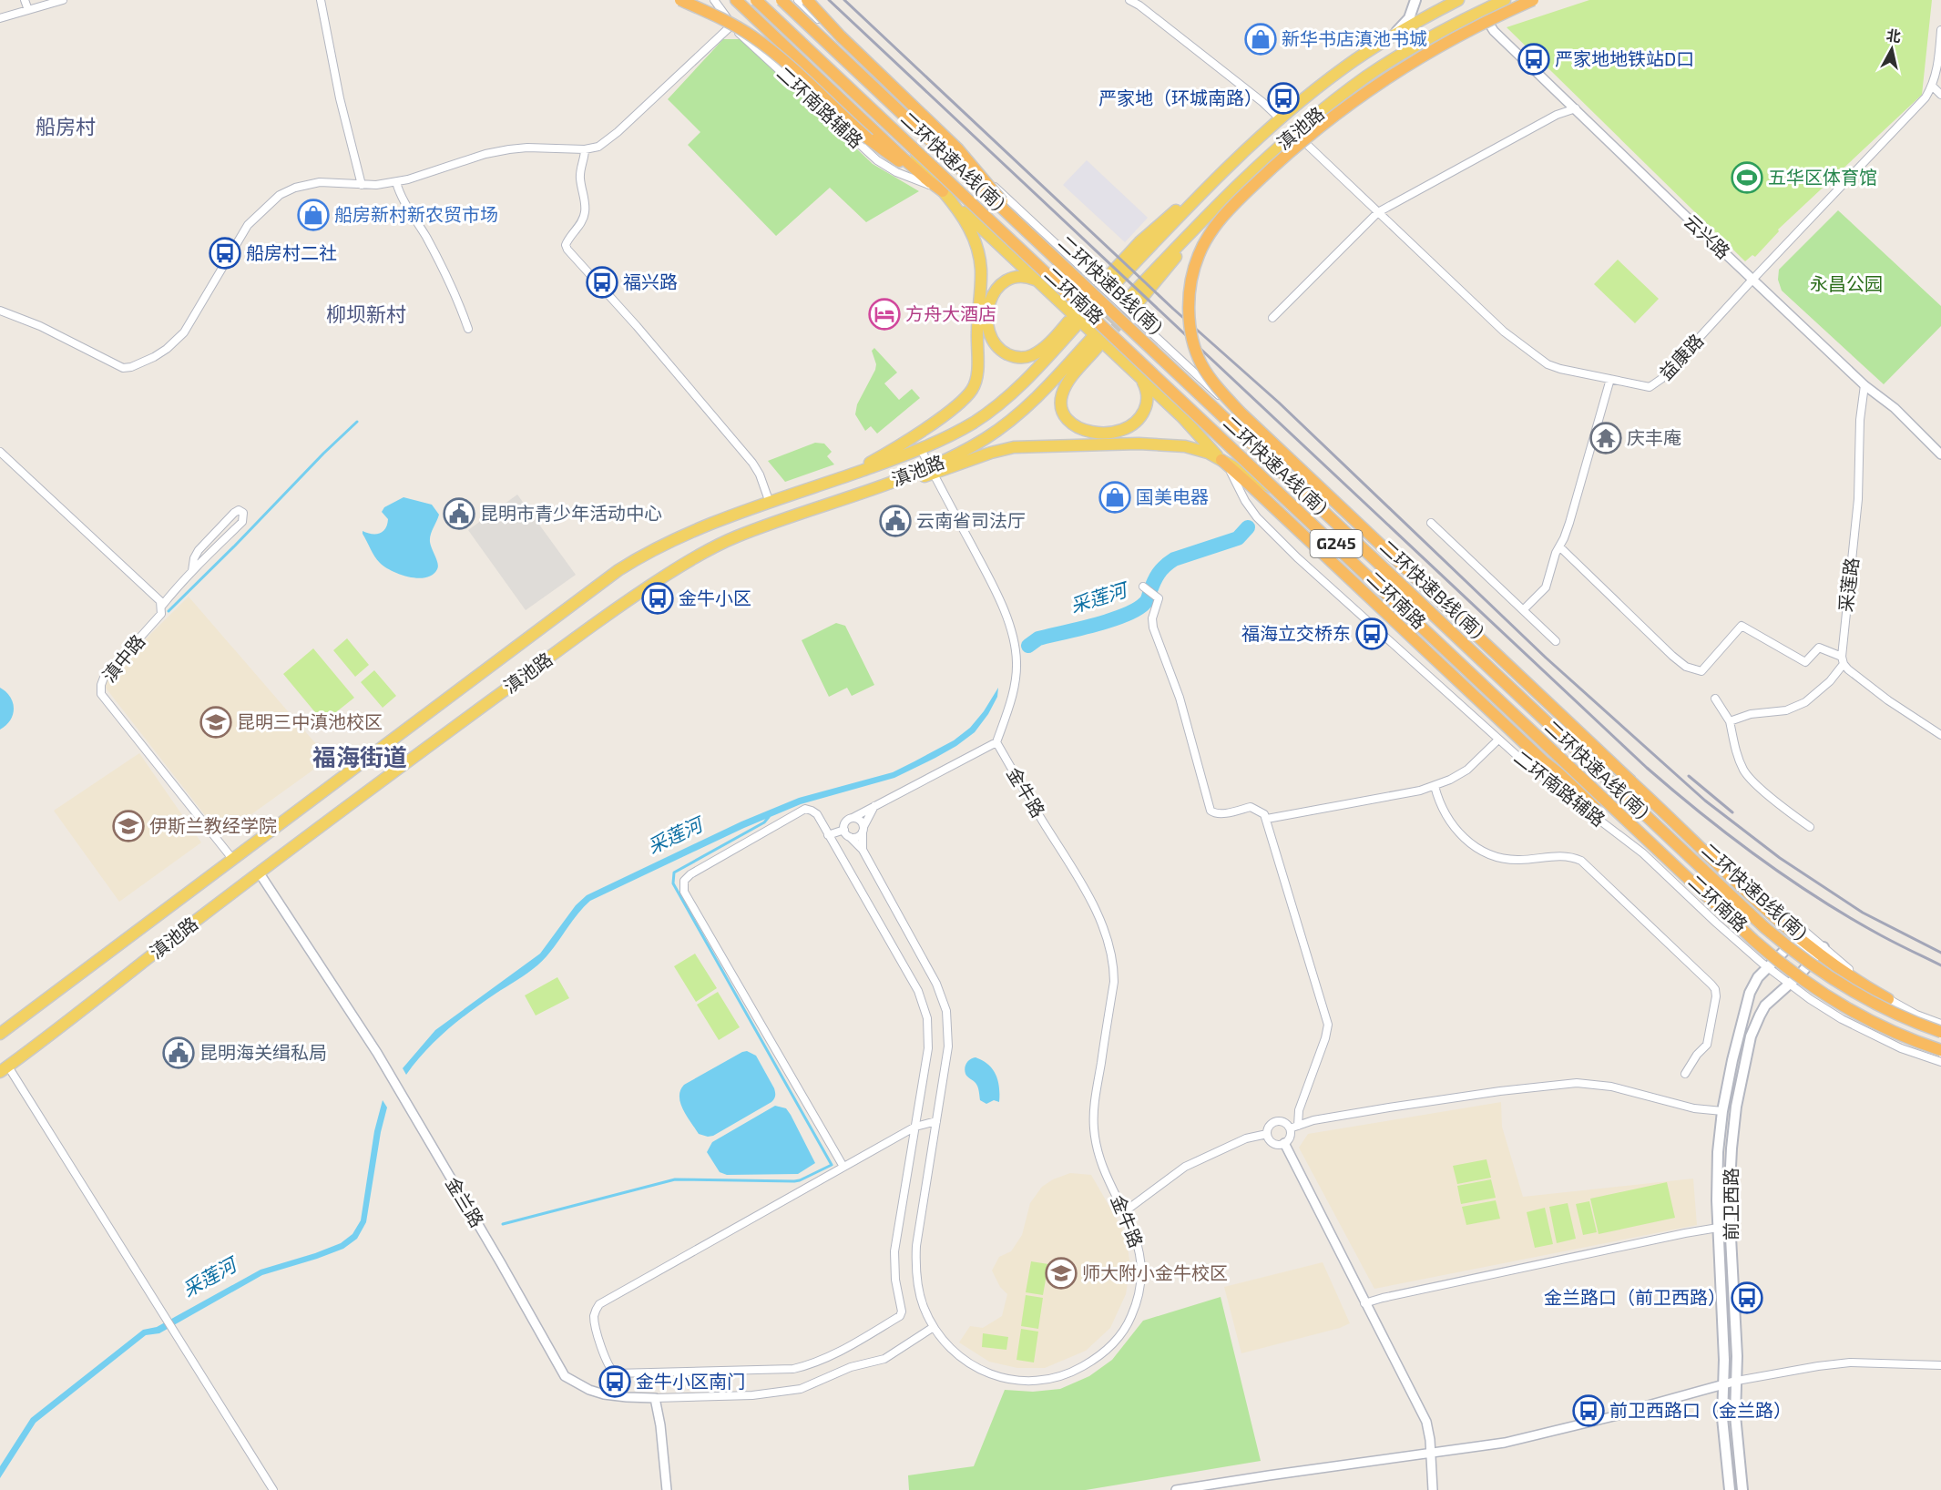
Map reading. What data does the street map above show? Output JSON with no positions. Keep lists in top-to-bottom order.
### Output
{
  "streets": {
    "highway": ["二环快速A线(南)", "二环快速B线(南)"],
    "main road": [
      "滇池路",
      "二环南路",
      "G245",
      "前卫西路"
    ],
    "street": [
      "二环南路辅路",
      "云兴路",
      "益康路",
      "采莲路",
      "滇中路",
      "金牛路",
      "金兰路"
    ]
  },
  "crossings": [
    ["二环南路辅路", "前卫西路"],
    ["滇池路", "云兴路"],
    ["滇池路", "益康路"],
    ["滇池路", "滇中路"],
    ["滇池路", "金兰路"],
    ["二环快速A线(南)", "二环南路"],
    ["云兴路", "益康路"],
    ["云兴路", "采莲路"],
    ["二环快速B线(南)", "二环南路"],
    ["二环南路", "前卫西路"]
  ],
  "districts": ["船房村", "柳坝新村", "福海街道"],
  "water": ["采莲河"],
  "parks": ["永昌公园"],
  "places": {
    "shop": ["新华书店滇池书城", "船房新村新农贸市场", "国美电器"],
    "bus stop": [
      "严家地地铁站D口",
      "严家地（环城南路）",
      "船房村二社",
      "福兴路",
      "金牛小区",
      "福海立交桥东",
      "金兰路口（前卫西路）",
      "金牛小区南门",
      "前卫西路口（金兰路）"
    ],
    "sports": ["五华区体育馆"],
    "hotel": ["方舟大酒店"],
    "temple": ["庆丰庵"],
    "public building": ["昆明市青少年活动中心", "云南省司法厅", "昆明海关缉私局"],
    "school or university": ["昆明三中滇池校区", "伊斯兰教经学院", "师大附小金牛校区"]
  },
  "north": "top"
}
